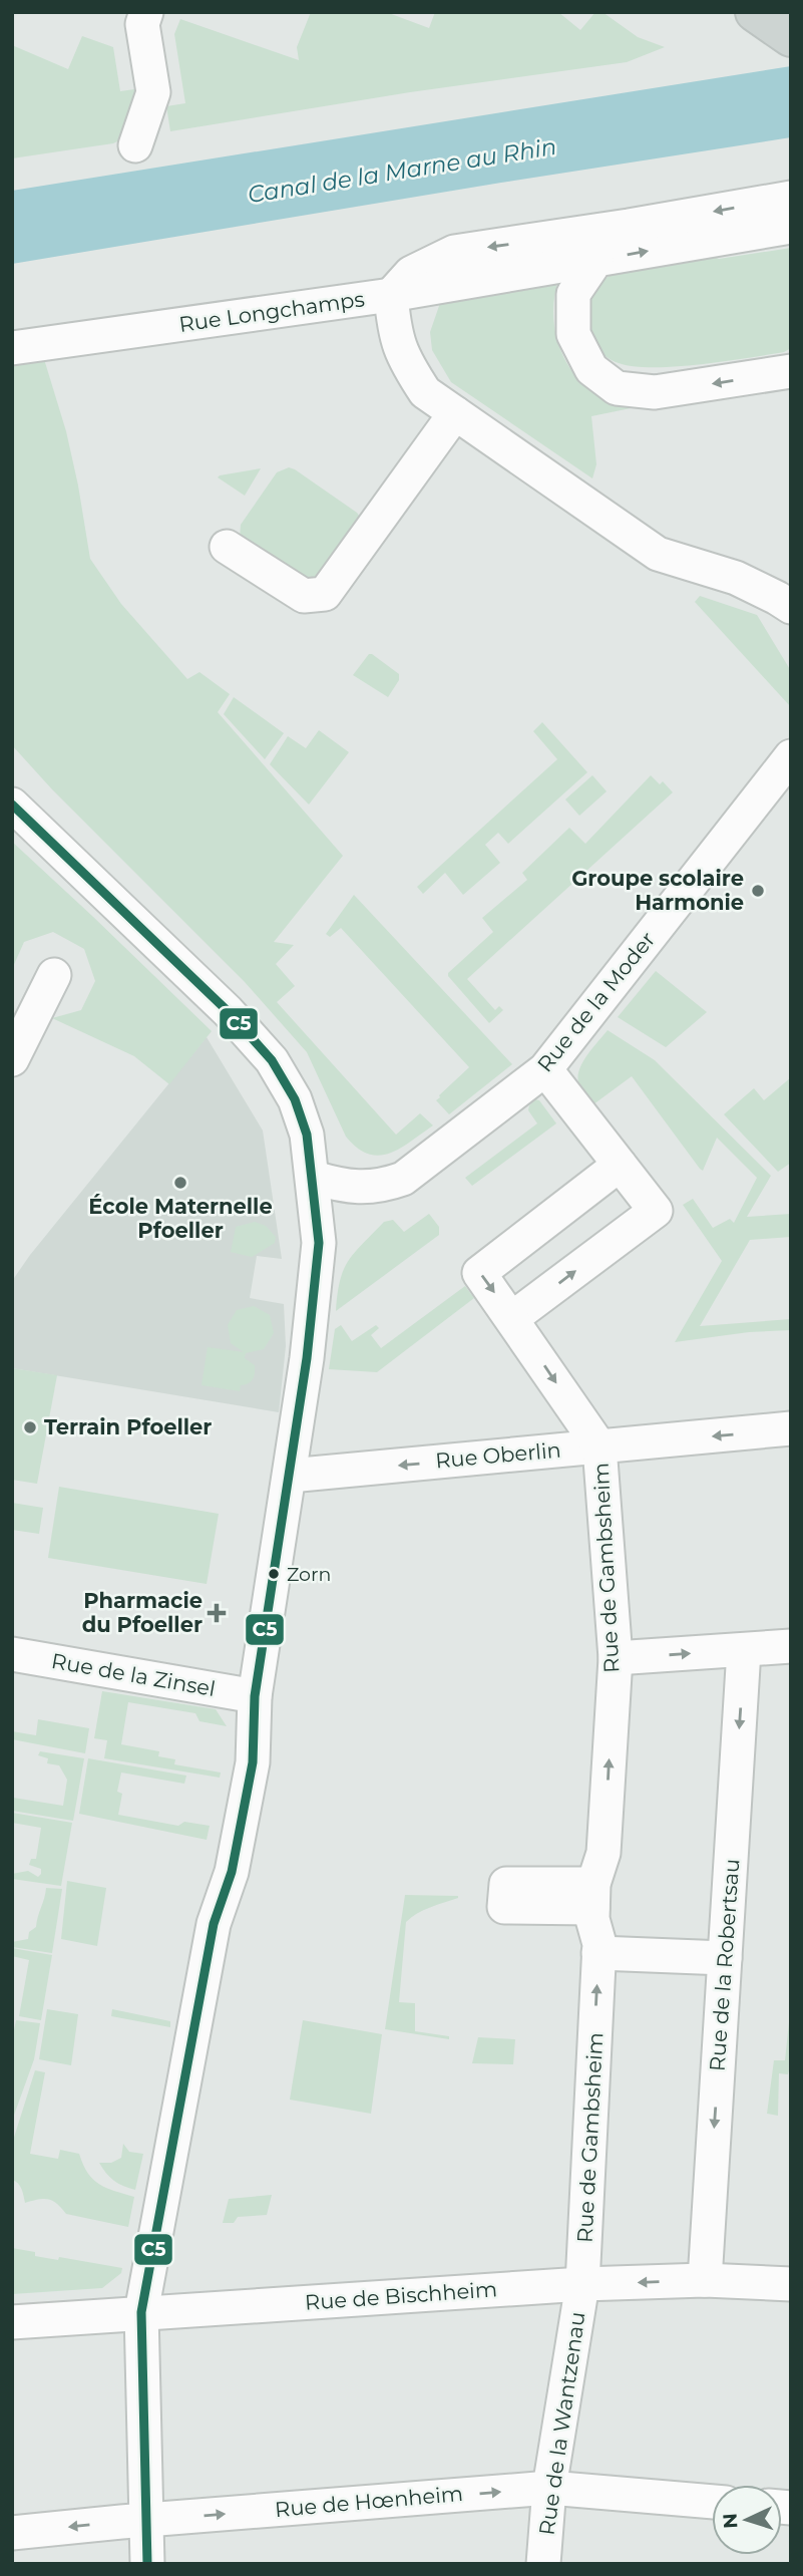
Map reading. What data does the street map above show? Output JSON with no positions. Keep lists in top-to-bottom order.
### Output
{
  "streets": {
    "street": [
      "Rue Longchamps",
      "Rue de la Moder",
      "Rue Oberlin",
      "Rue de Gambsheim",
      "Rue de la Zinsel",
      "Rue de la Robertsau",
      "Rue de Bischheim",
      "Rue de la Wantzenau",
      "Rue de Hœnheim"
    ]
  },
  "crossings": [
    ["Rue Oberlin", "Rue de Gambsheim"],
    ["Rue de Gambsheim", "Rue de Bischheim"],
    ["Rue de Gambsheim", "Rue de la Wantzenau"],
    ["Rue de la Robertsau", "Rue de Bischheim"],
    ["Rue de Bischheim", "Rue de la Wantzenau"],
    ["Rue de la Wantzenau", "Rue de Hœnheim"]
  ],
  "one_way": ["Rue de la Robertsau"],
  "water": ["Canal de la Marne au Rhin"],
  "places": {
    "other": [
      "Groupe scolaire Harmonie",
      "École Maternelle Pfoeller",
      "Terrain Pfoeller",
      "Zorn"
    ],
    "health": ["Pharmacie du Pfoeller"]
  },
  "lines": ["transit line C5"],
  "north": "left"
}
